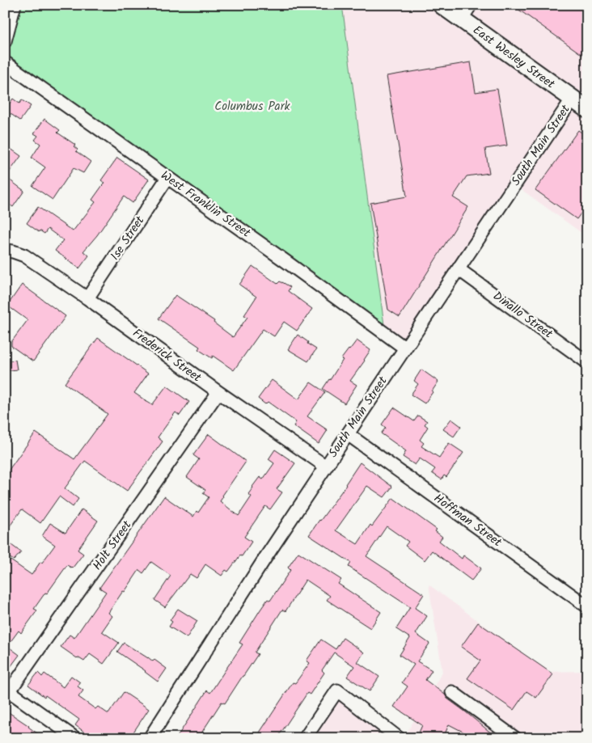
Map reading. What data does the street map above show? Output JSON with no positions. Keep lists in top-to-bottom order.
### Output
{
  "streets": {
    "street": [
      "East Wesley Street",
      "South Main Street",
      "West Franklin Street",
      "Ise Street",
      "Dinallo Street",
      "Frederick Street",
      "Hoffman Street",
      "Holt Street"
    ]
  },
  "crossings": [
    ["East Wesley Street", "South Main Street"],
    ["South Main Street", "West Franklin Street"],
    ["South Main Street", "Dinallo Street"],
    ["South Main Street", "Frederick Street"],
    ["South Main Street", "Hoffman Street"],
    ["West Franklin Street", "Ise Street"],
    ["Ise Street", "Frederick Street"],
    ["Frederick Street", "Holt Street"]
  ],
  "parks": ["Columbus Park"]
}
